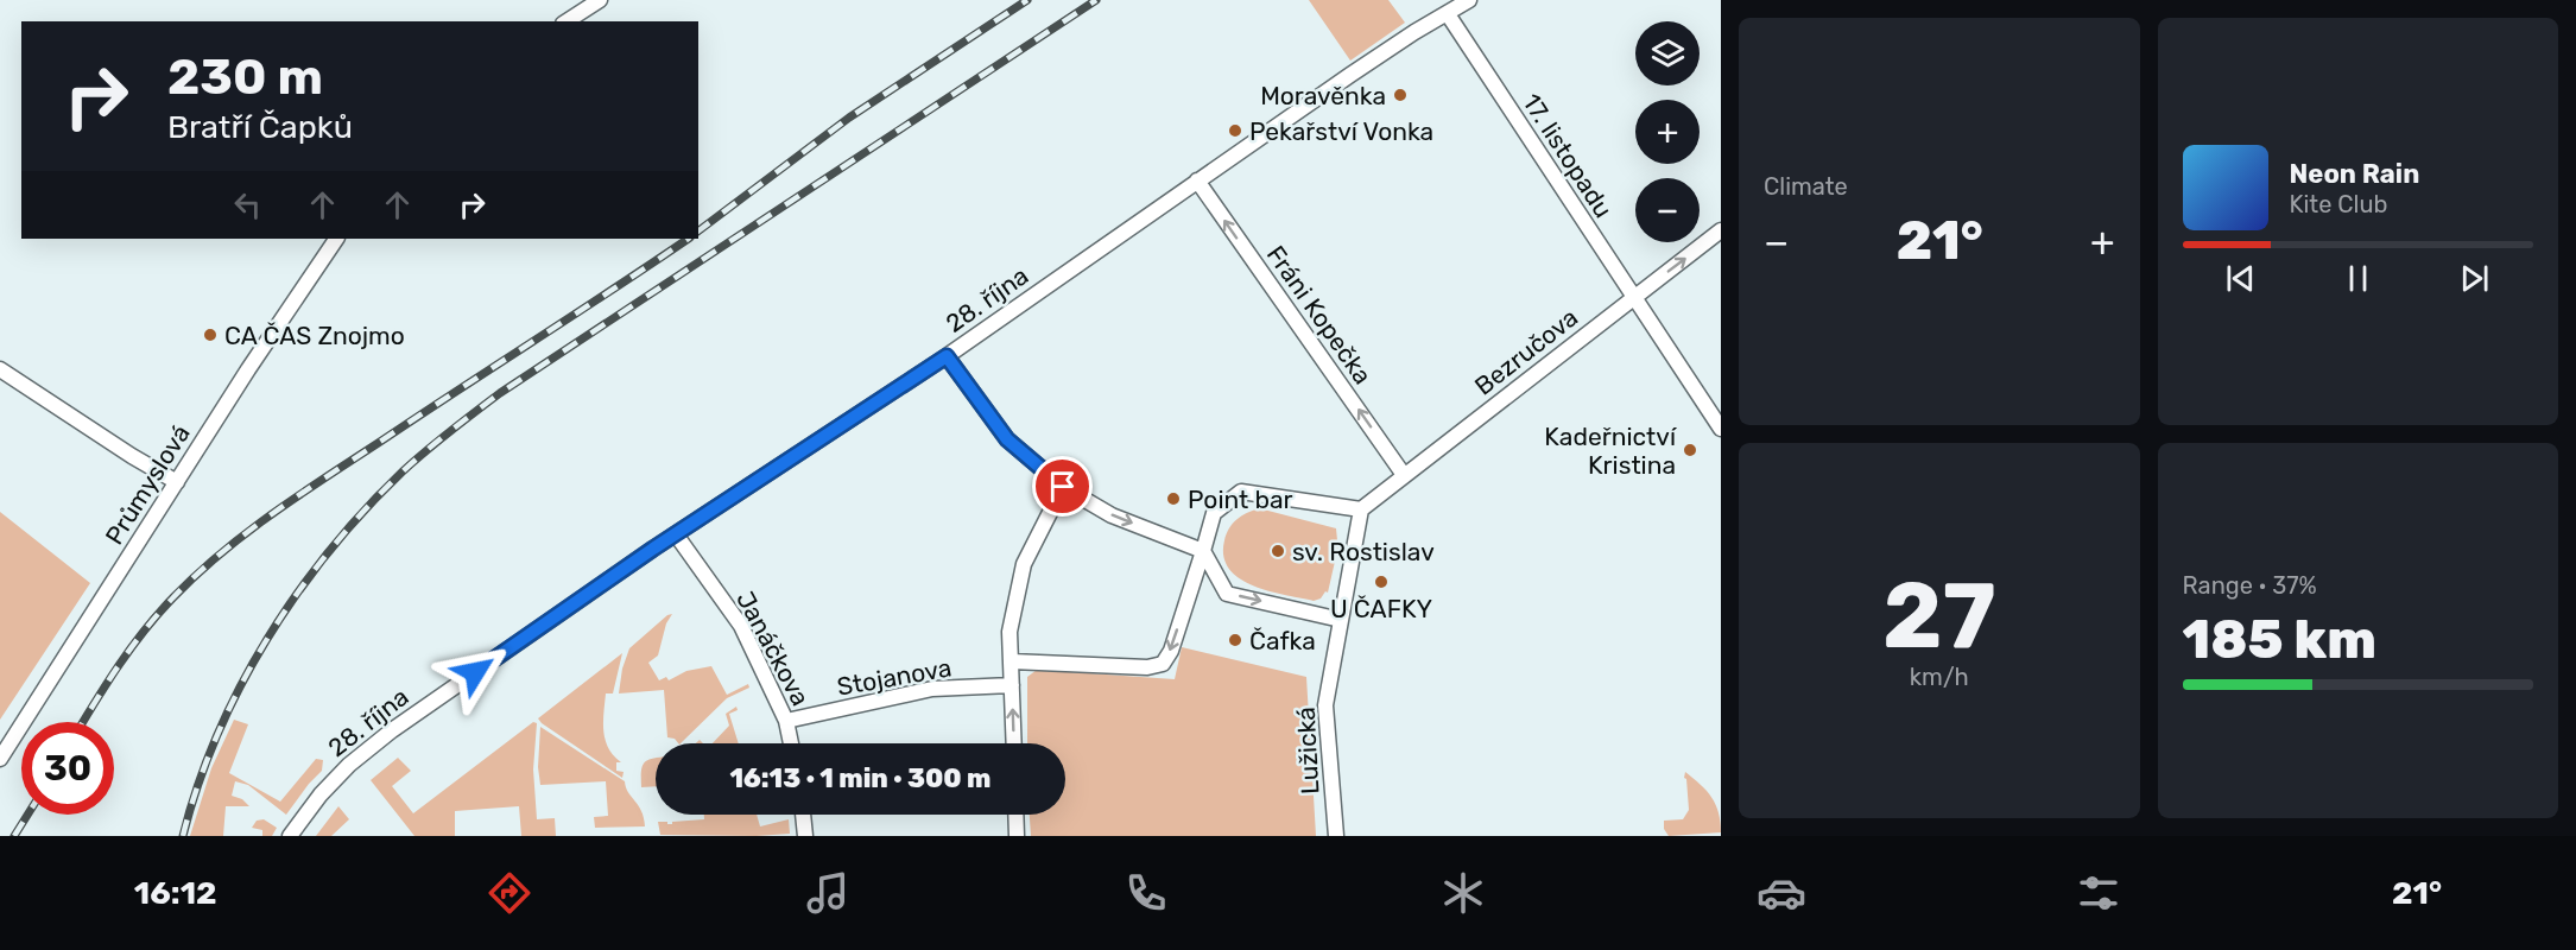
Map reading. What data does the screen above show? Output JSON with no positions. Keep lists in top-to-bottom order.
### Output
{
  "streets": {
    "street": [
      "17. listopadu",
      "28. října",
      "Fráni Kopečka",
      "Bezručova",
      "Průmyslová",
      "Janáčkova",
      "Stojanova",
      "Lužická"
    ]
  },
  "crossings": [
    ["17. listopadu", "28. října"],
    ["17. listopadu", "Bezručova"],
    ["28. října", "Fráni Kopečka"],
    ["28. října", "Janáčkova"],
    ["Fráni Kopečka", "Bezručova"],
    ["Bezručova", "Lužická"],
    ["Janáčkova", "Stojanova"]
  ],
  "one_way": ["Fráni Kopečka"],
  "places": [
    "Moravěnka",
    "Pekařství Vonka",
    "CA ČAS Znojmo",
    "Kadeřnictví Kristina",
    "Point bar",
    "sv. Rostislav",
    "U ČAFKY",
    "Čafka"
  ],
  "page": {
    "tile": [
      "Climate",
      ["27", "km/h"],
      ["Range · 37%", "185 km"]
    ],
    "map_buttons": ["+", "−"],
    "turn": ["230 m", "Bratří Čapků"],
    "song": ["Neon Rain", "Kite Club"],
    "heat": ["−", "21°", "+"],
    "limit": "30",
    "trip": "16:13 · 1 min · 300 m",
    "tabs": ["16:12", "21°"]
  }
}
